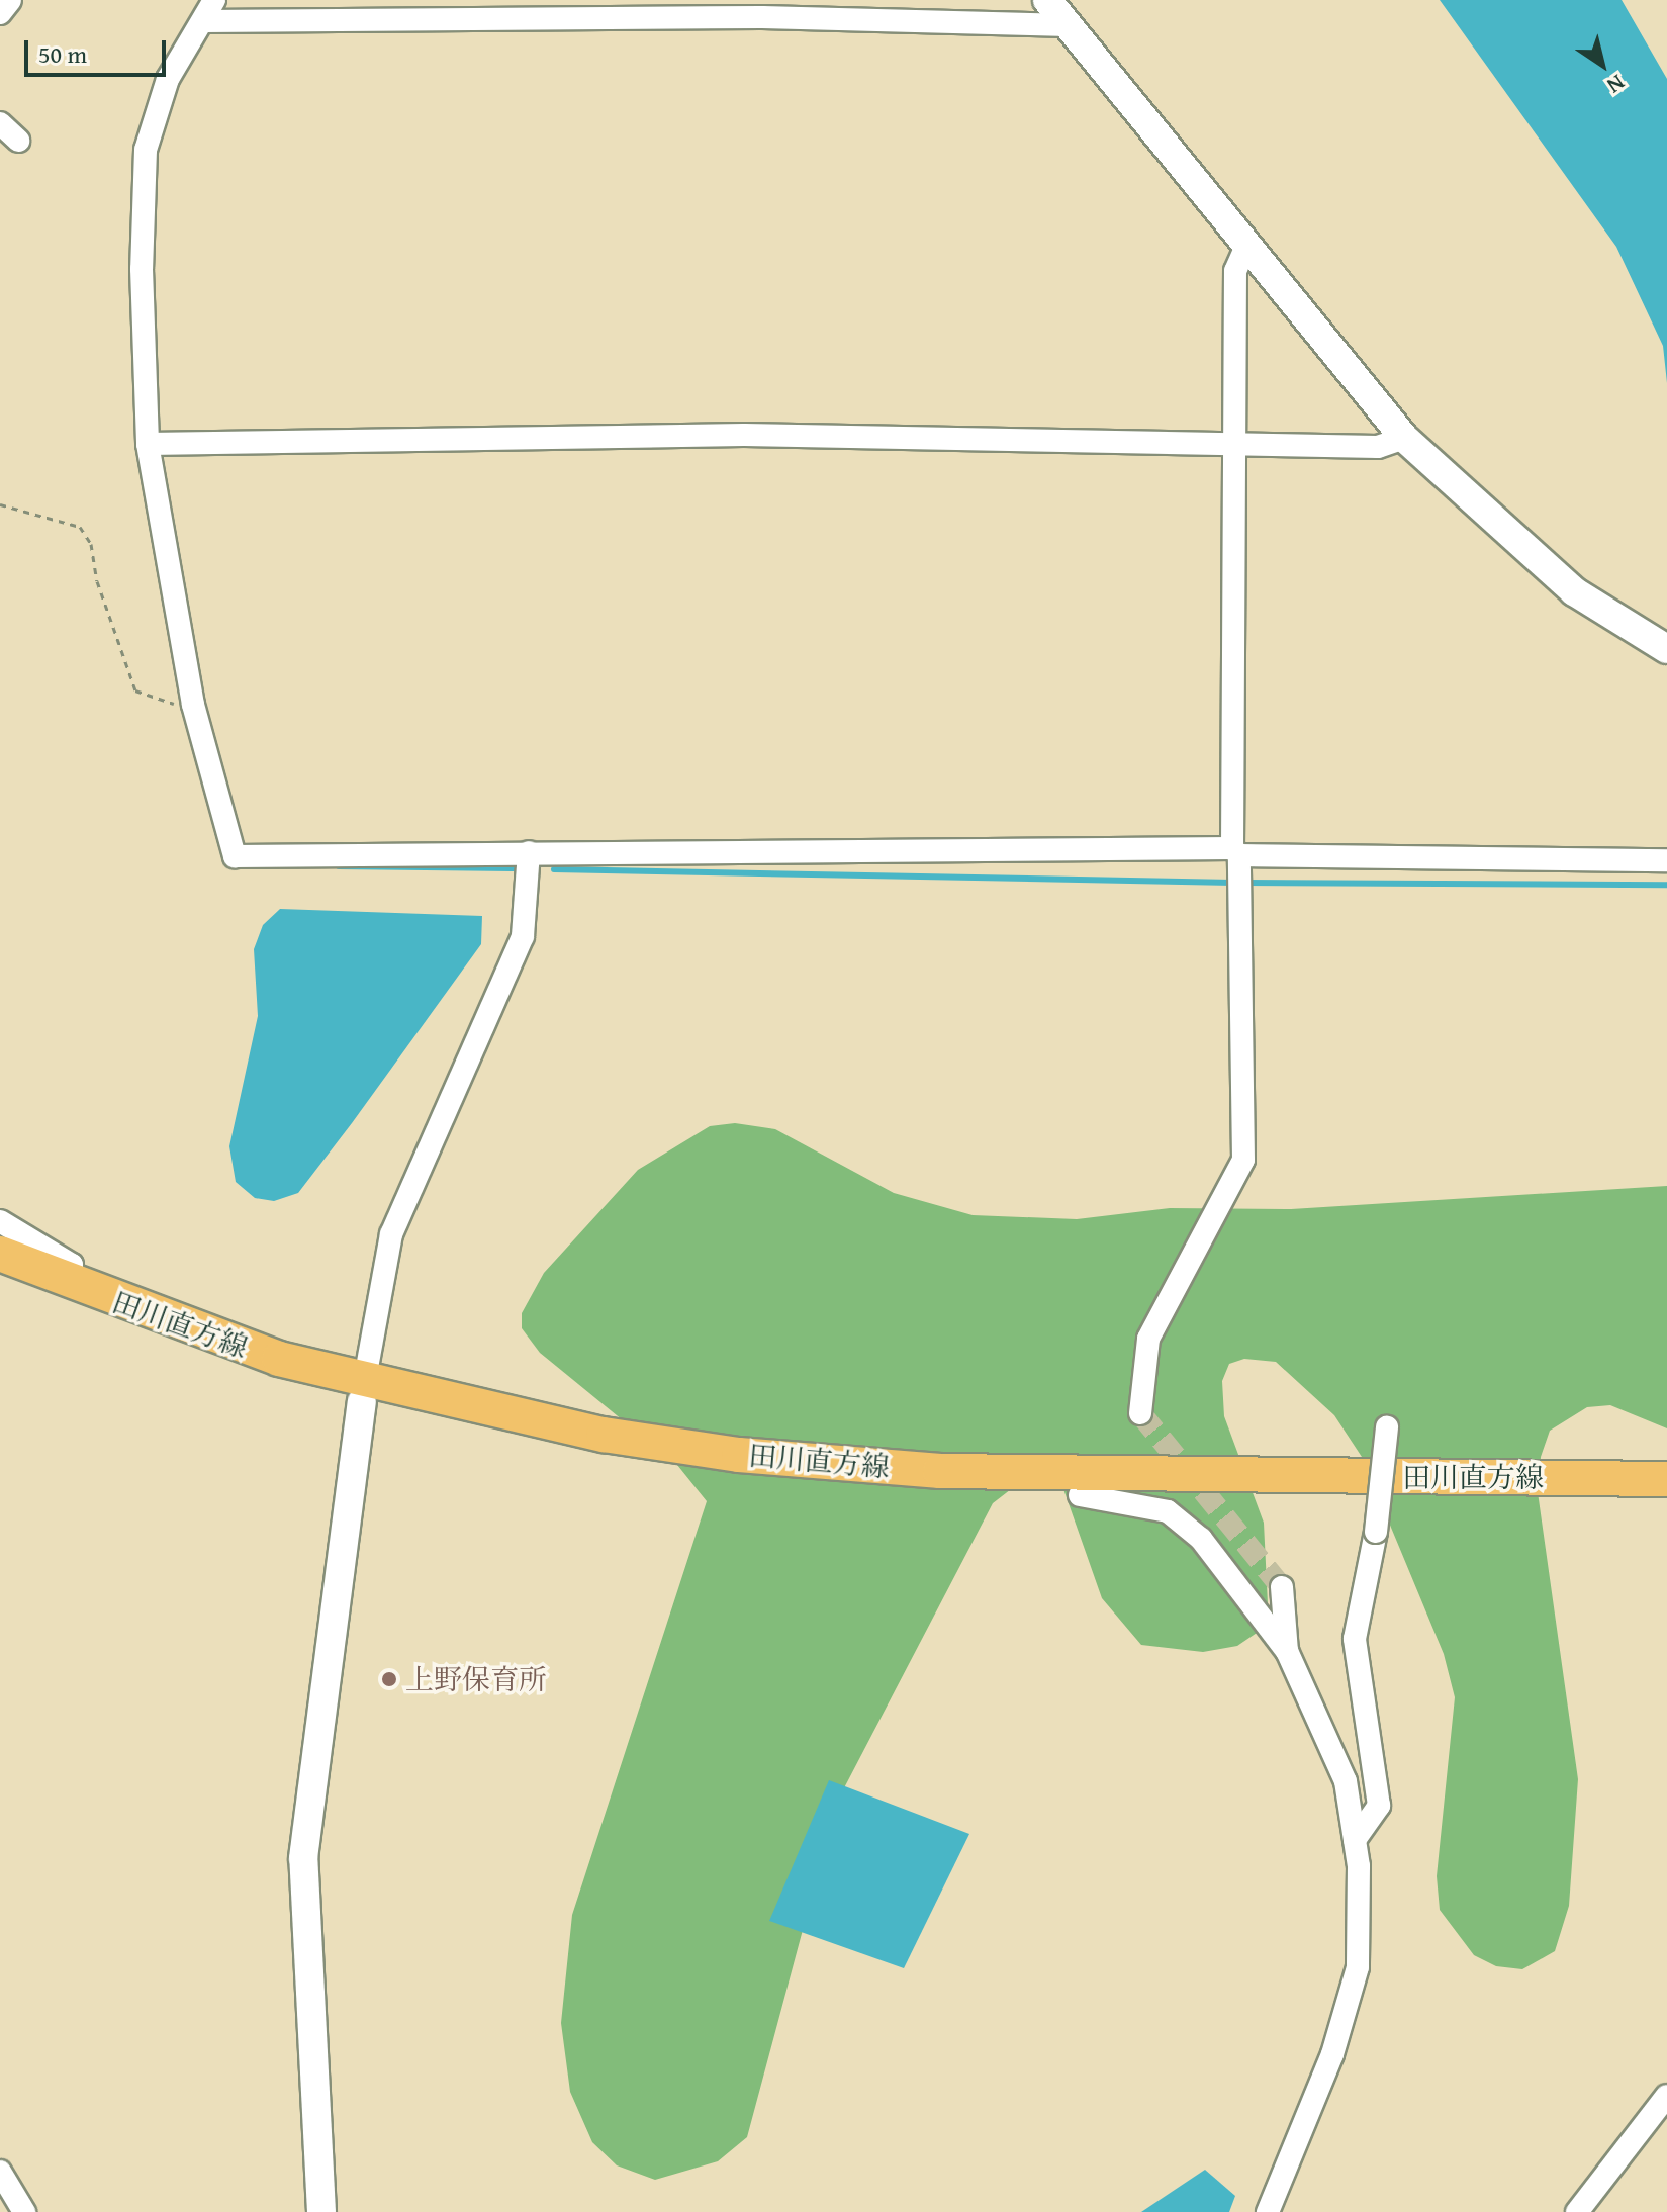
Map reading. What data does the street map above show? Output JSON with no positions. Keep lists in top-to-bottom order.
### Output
{
  "streets": {
    "main road": ["田川直方線"]
  },
  "places": ["上野保育所"],
  "scale_bar": "50 m",
  "north": "bottom right"
}
